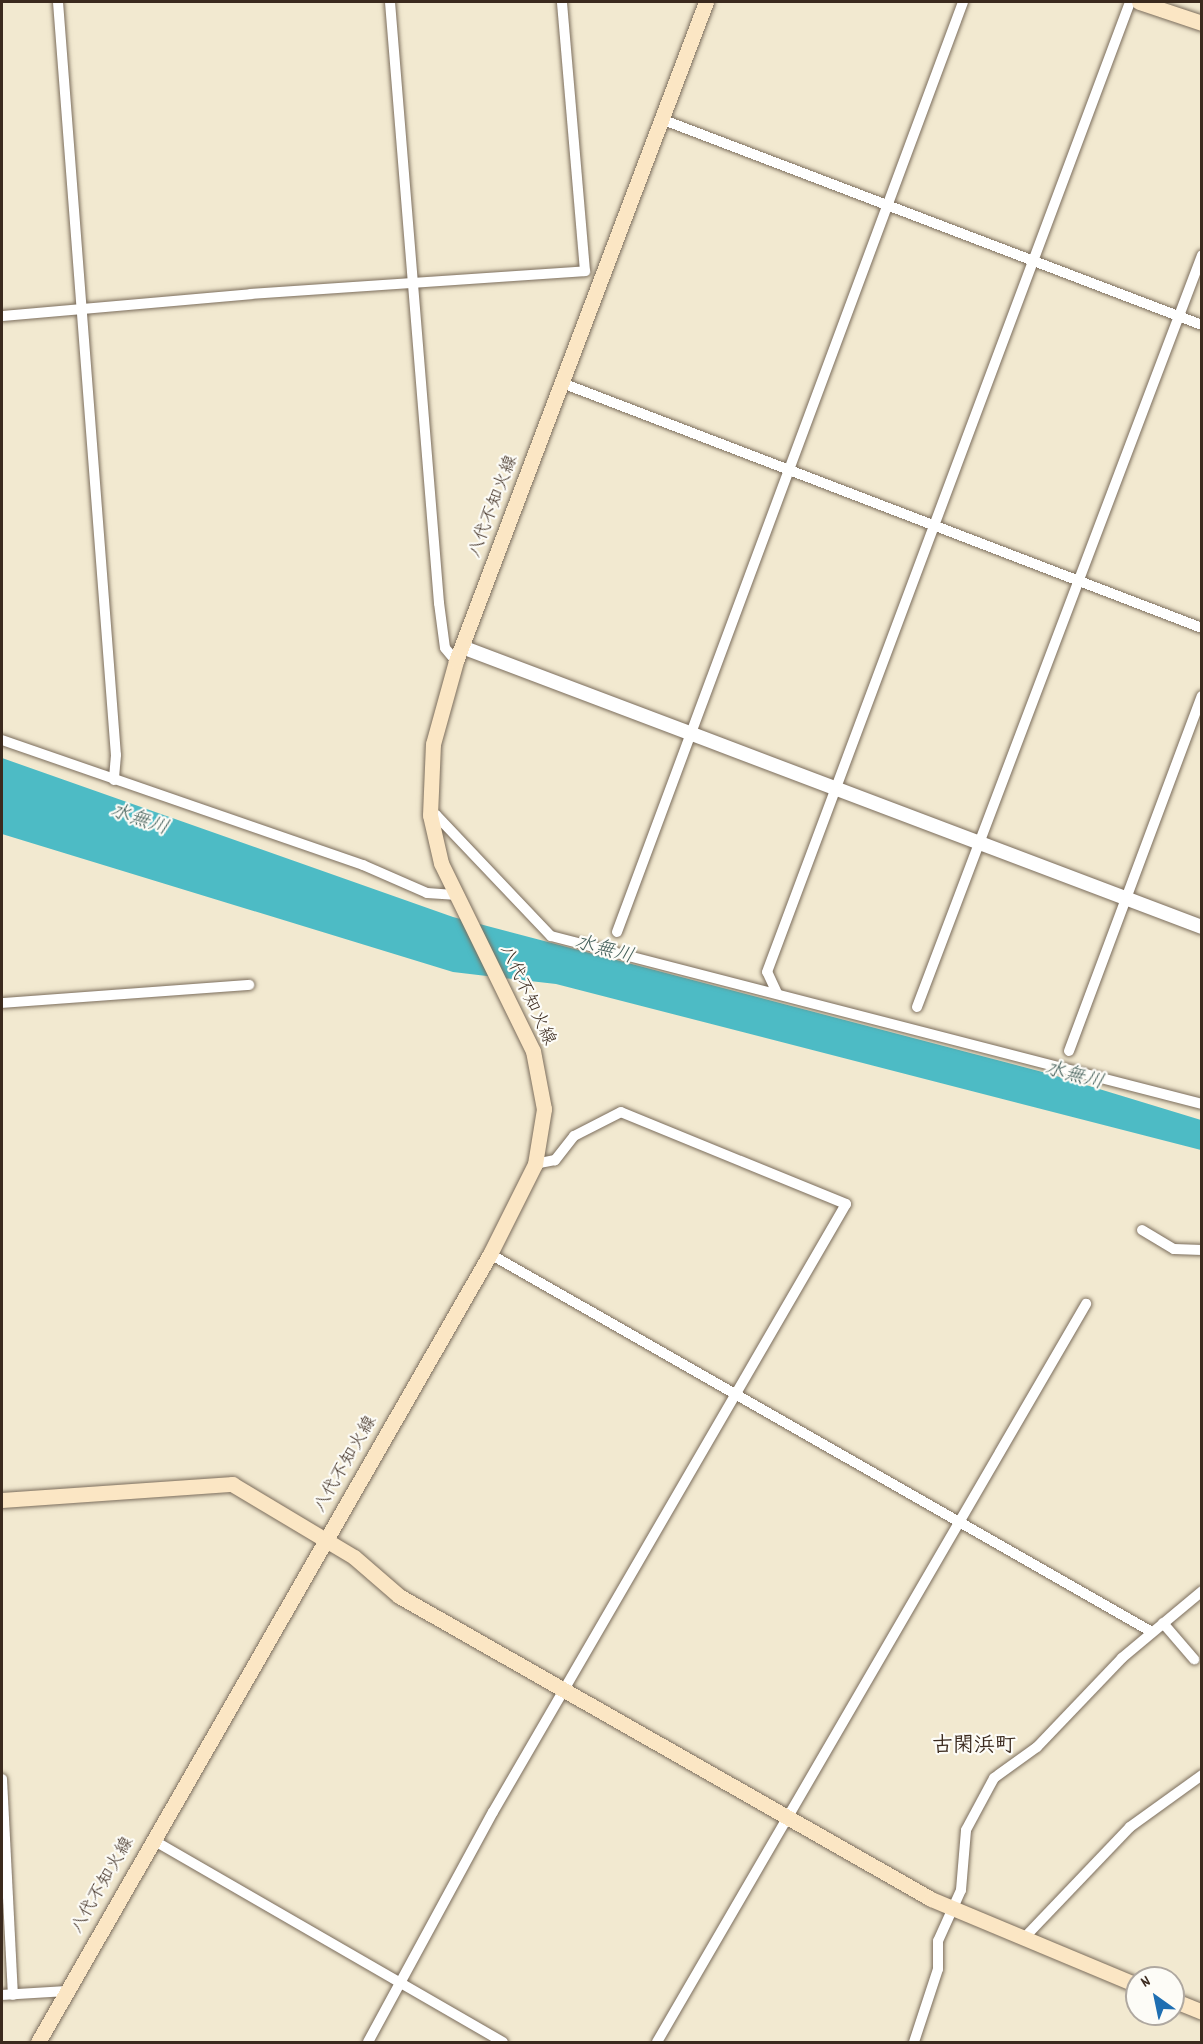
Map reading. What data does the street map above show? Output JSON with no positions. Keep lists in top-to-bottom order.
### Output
{
  "streets": {
    "main road": ["八代不知火線"]
  },
  "districts": ["古閑浜町"],
  "water": ["水無川"],
  "north": "top left"
}
